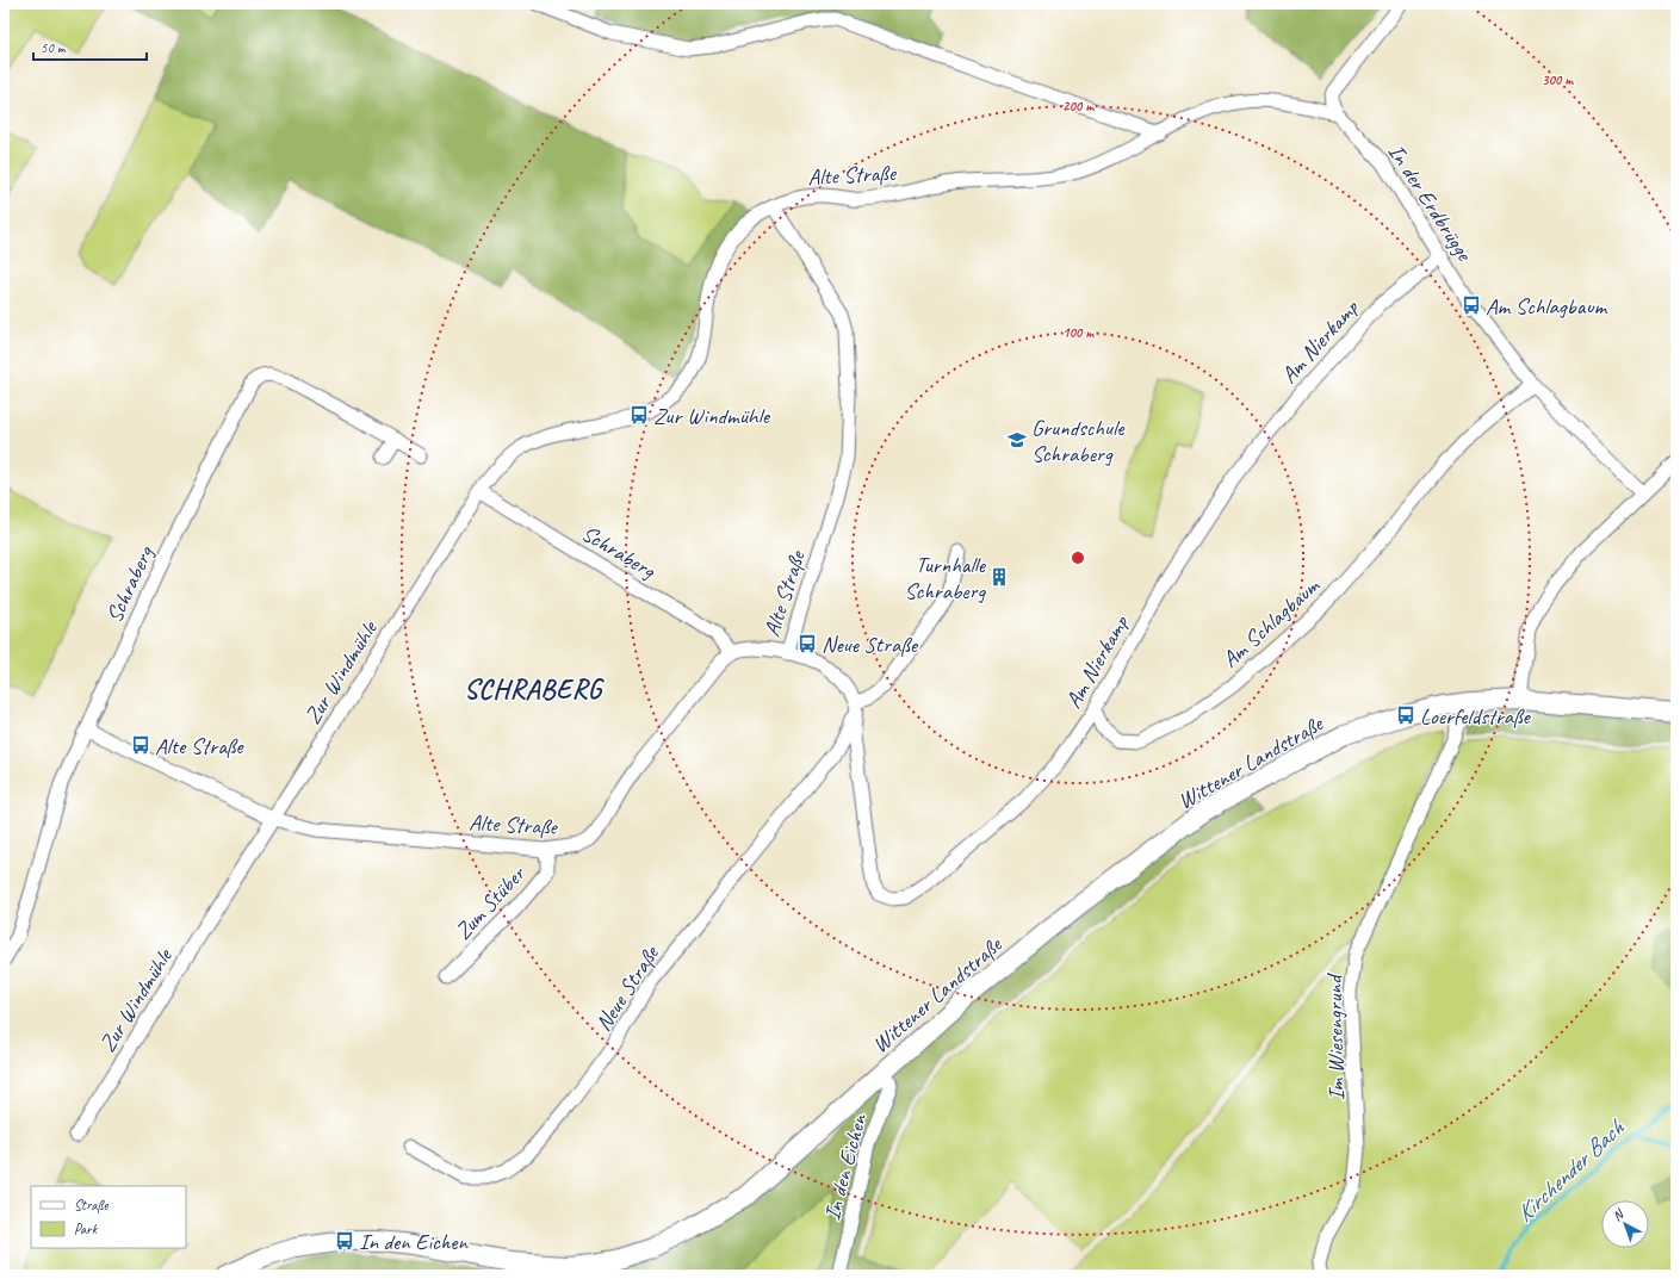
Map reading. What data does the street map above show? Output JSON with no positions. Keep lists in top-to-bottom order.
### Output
{
  "streets": {
    "main road": ["Wittener Landstraße"],
    "street": [
      "Alte Straße",
      "In der Erdbrügge",
      "Am Nierkamp",
      "Schraberg",
      "Am Schlagbaum",
      "Zur Windmühle",
      "Zum Stüber",
      "Neue Straße",
      "Im Wiesengrund",
      "In den Eichen"
    ]
  },
  "crossings": [
    ["Alte Straße", "Schraberg"],
    ["Alte Straße", "Zur Windmühle"],
    ["Alte Straße", "Zum Stüber"],
    ["In der Erdbrügge", "Am Nierkamp"],
    ["In der Erdbrügge", "Am Schlagbaum"],
    ["Am Nierkamp", "Am Schlagbaum"],
    ["Am Nierkamp", "Neue Straße"],
    ["Schraberg", "Zur Windmühle"],
    ["Wittener Landstraße", "Im Wiesengrund"],
    ["Wittener Landstraße", "In den Eichen"]
  ],
  "districts": ["SCHRABERG"],
  "water": ["Kirchender Bach"],
  "places": {
    "bus stop": [
      "Am Schlagbaum",
      "Zur Windmühle",
      "Neue Straße",
      "Loerfeldstraße",
      "Alte Straße",
      "In den Eichen"
    ],
    "school or university": ["Grundschule Schraberg"],
    "building": ["Turnhalle Schraberg"]
  },
  "legend": ["Straße", "Park"],
  "scale_bar": "50 m",
  "north": "top left",
  "rings": ["300 m", "200 m", "100 m"]
}
